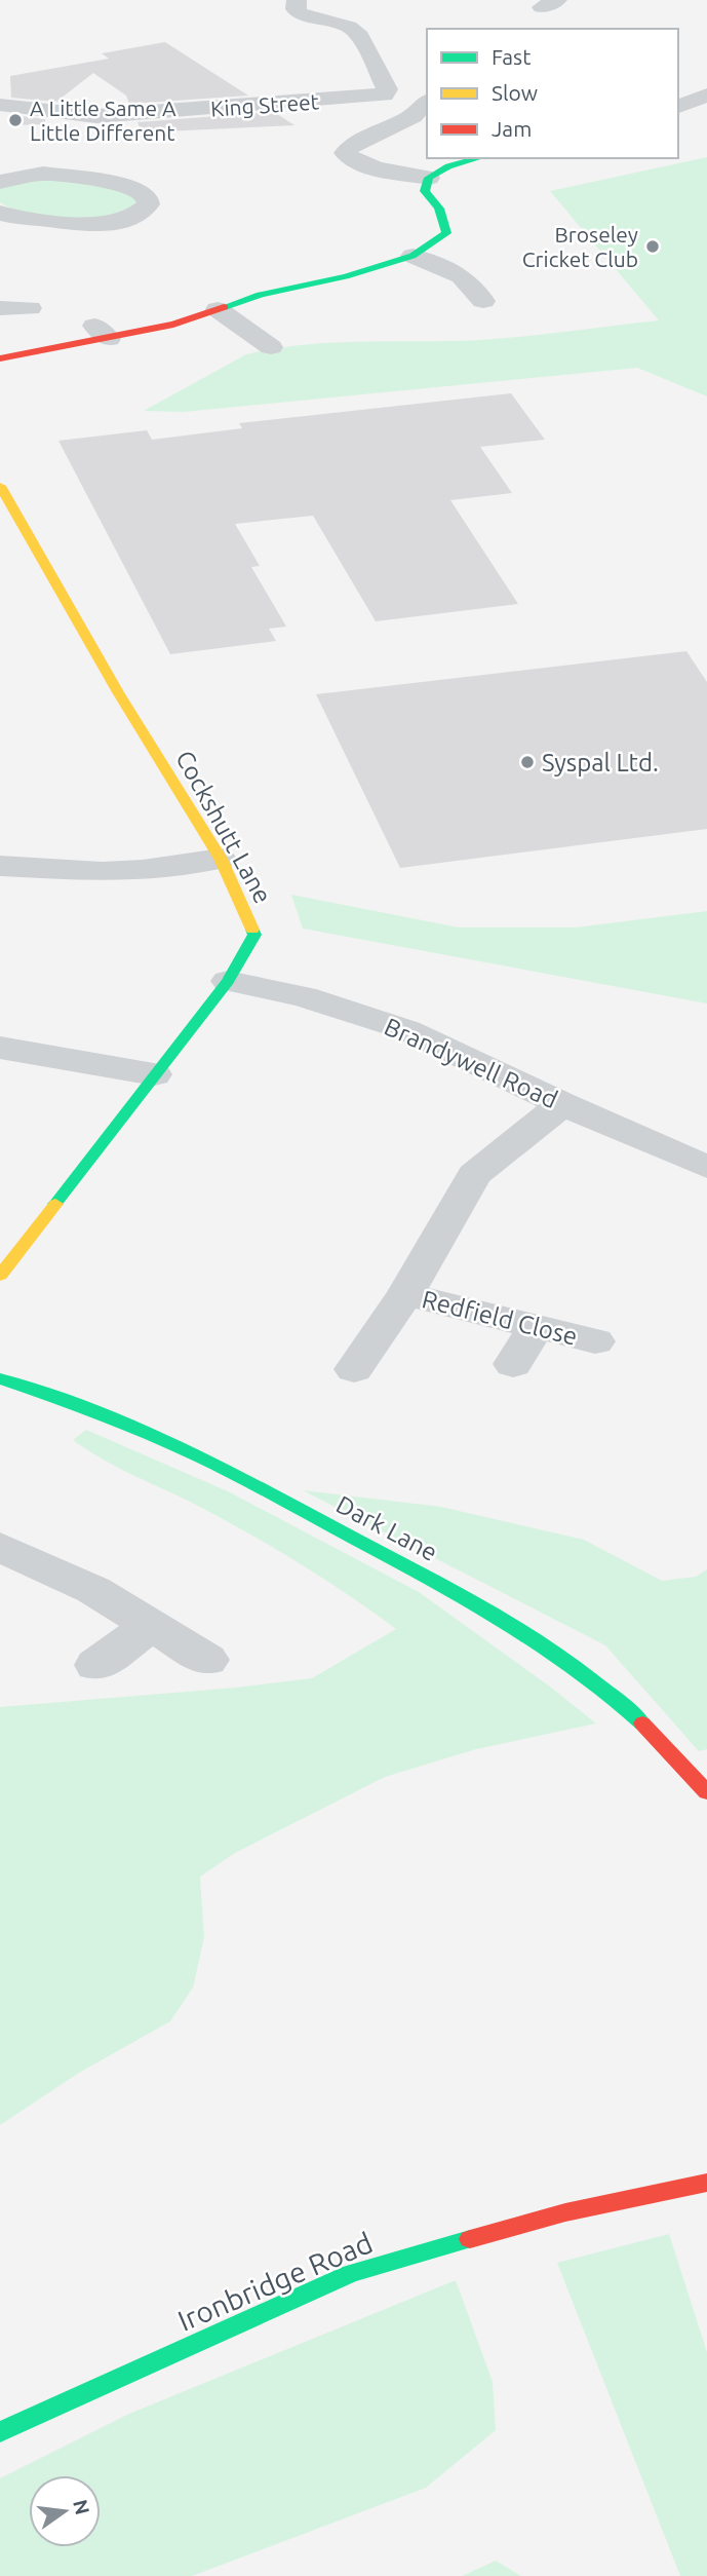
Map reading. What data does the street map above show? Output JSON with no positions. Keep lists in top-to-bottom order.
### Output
{
  "streets": {
    "street": [
      "King Street",
      "Cockshutt Lane",
      "Brandywell Road",
      "Redfield Close",
      "Dark Lane",
      "Ironbridge Road"
    ]
  },
  "crossings": [
    ["Cockshutt Lane", "Brandywell Road"],
    ["Brandywell Road", "Redfield Close"]
  ],
  "places": ["A Little Same A Little Different", "Broseley Cricket Club", "Syspal Ltd."],
  "legend": ["Fast", "Slow", "Jam"],
  "north": "right"
}
